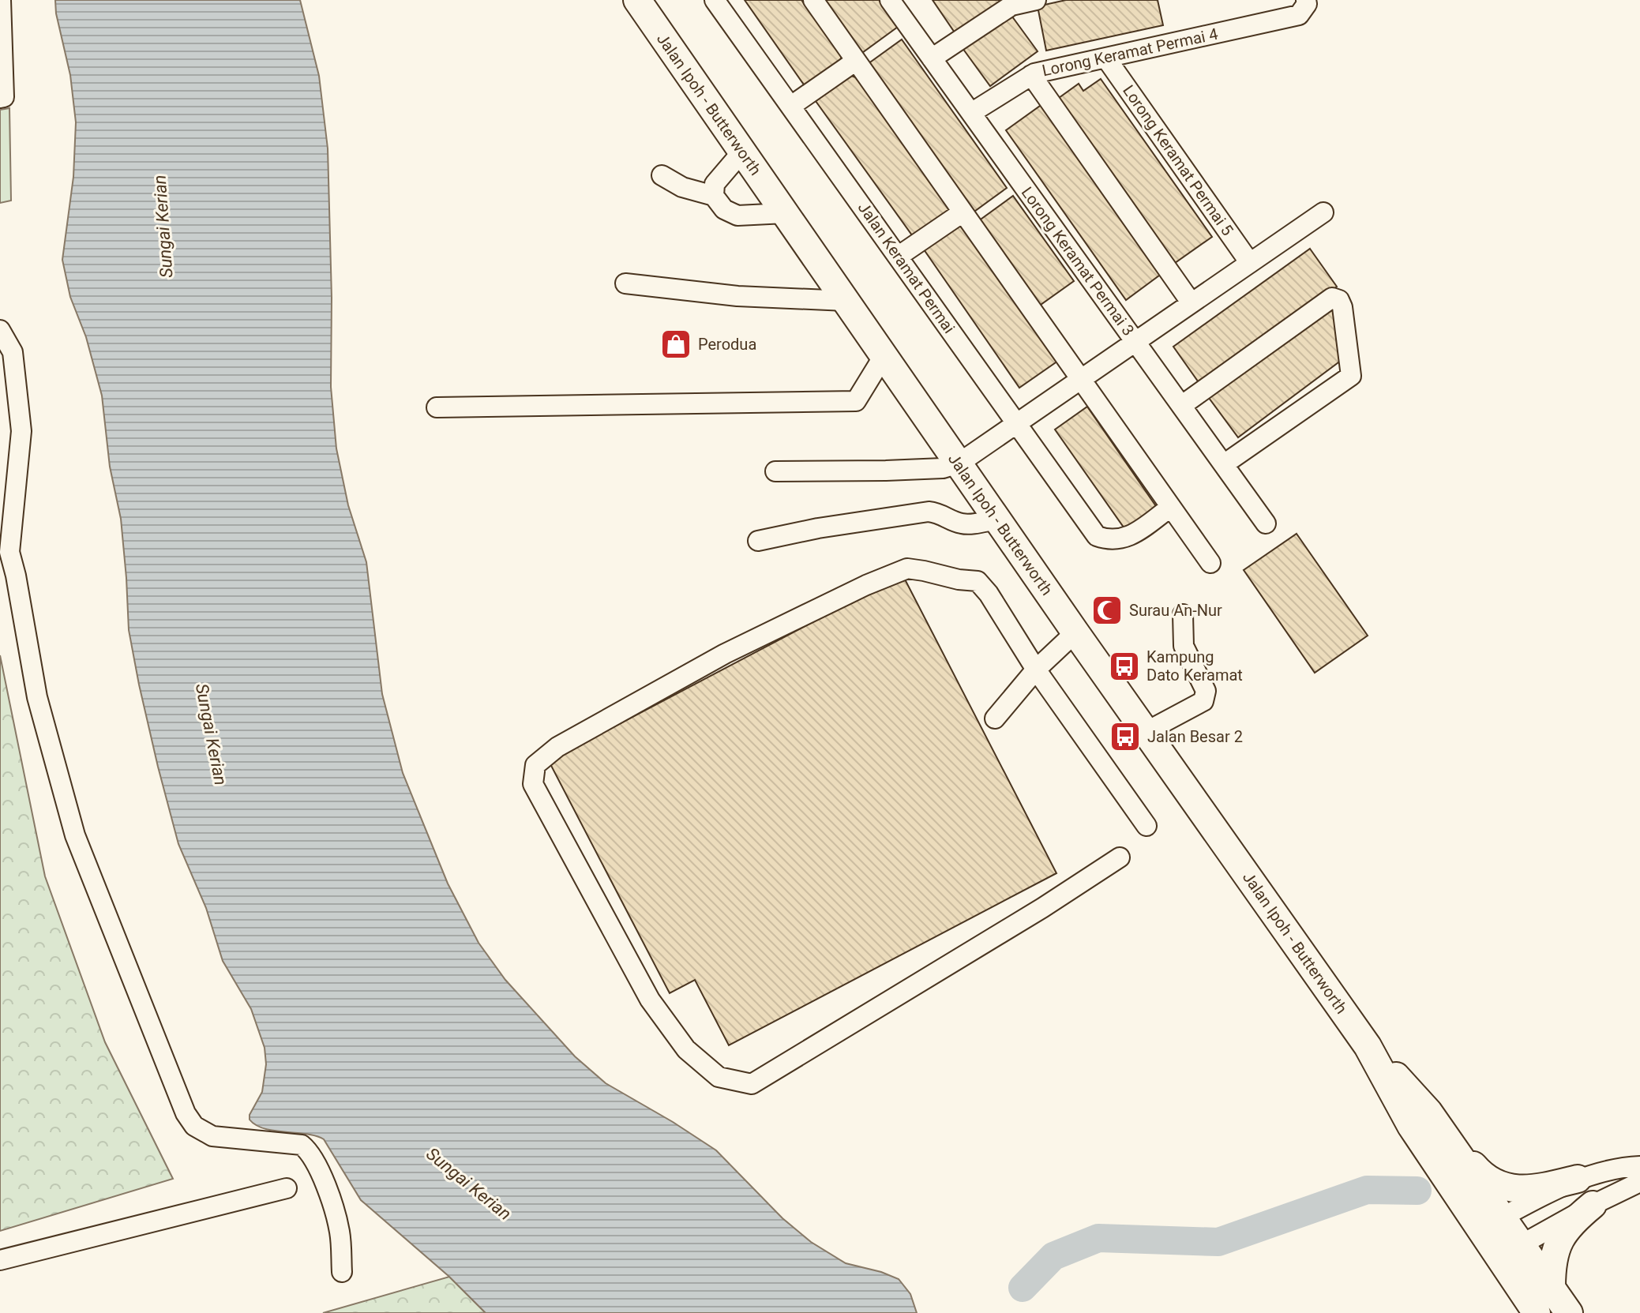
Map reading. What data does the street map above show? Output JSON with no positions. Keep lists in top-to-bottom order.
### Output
{
  "streets": {
    "highway": ["Jalan Ipoh - Butterworth"],
    "street": [
      "Lorong Keramat Permai 4",
      "Lorong Keramat Permai 5",
      "Lorong Keramat Permai 3",
      "Jalan Keramat Permai"
    ]
  },
  "crossings": [
    ["Lorong Keramat Permai 4", "Lorong Keramat Permai 5"],
    ["Lorong Keramat Permai 4", "Lorong Keramat Permai 3"]
  ],
  "water": ["Sungai Kerian"],
  "places": {
    "shop": ["Perodua"],
    "mosque": ["Surau An-Nur"],
    "bus stop": ["Kampung Dato Keramat", "Jalan Besar 2"]
  }
}
